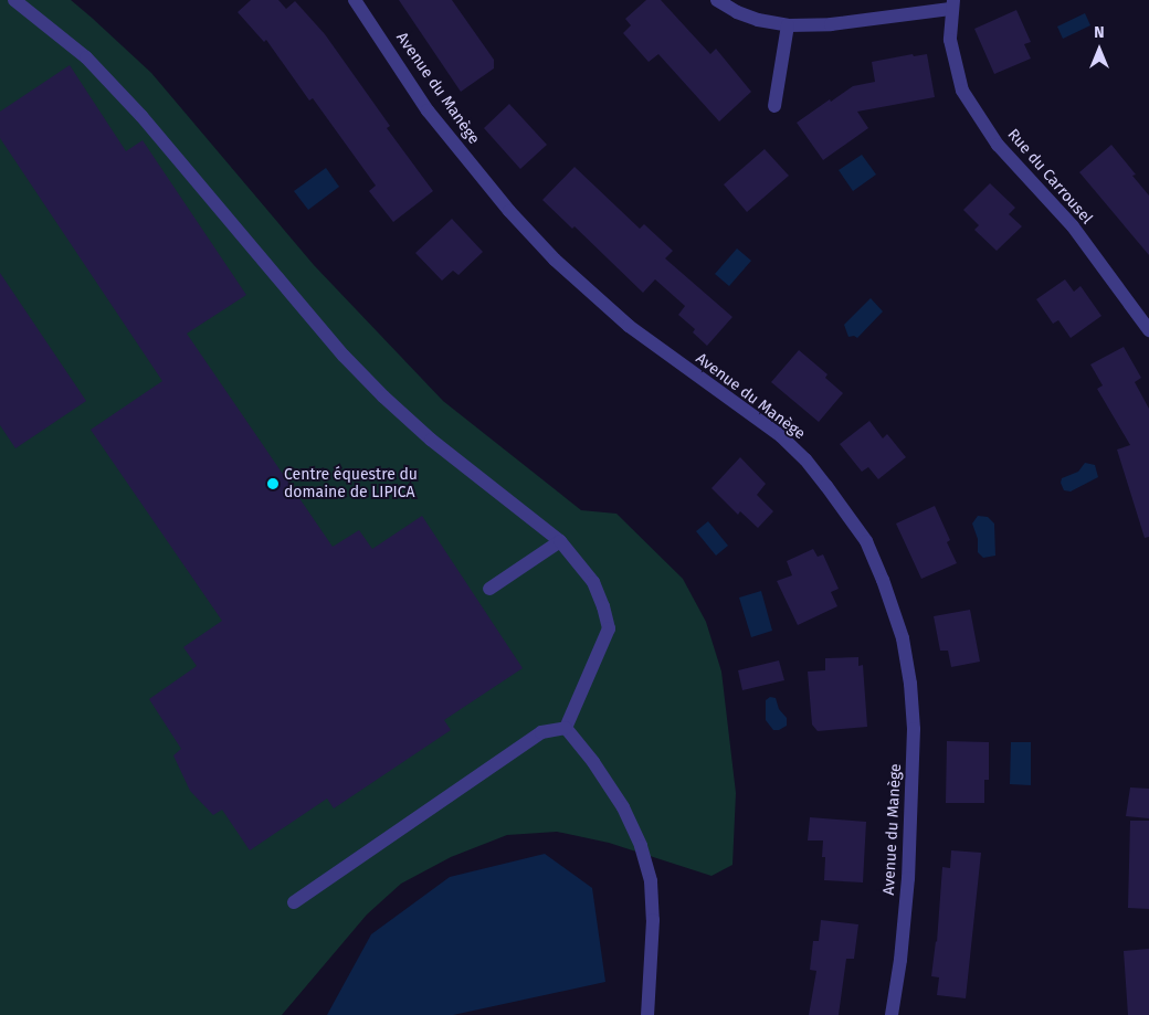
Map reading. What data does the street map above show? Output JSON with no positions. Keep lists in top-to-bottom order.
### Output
{
  "streets": {
    "street": ["Avenue du Manège", "Rue du Carrousel"]
  },
  "places": ["Centre équestre du domaine de LIPICA"],
  "north": "top"
}
